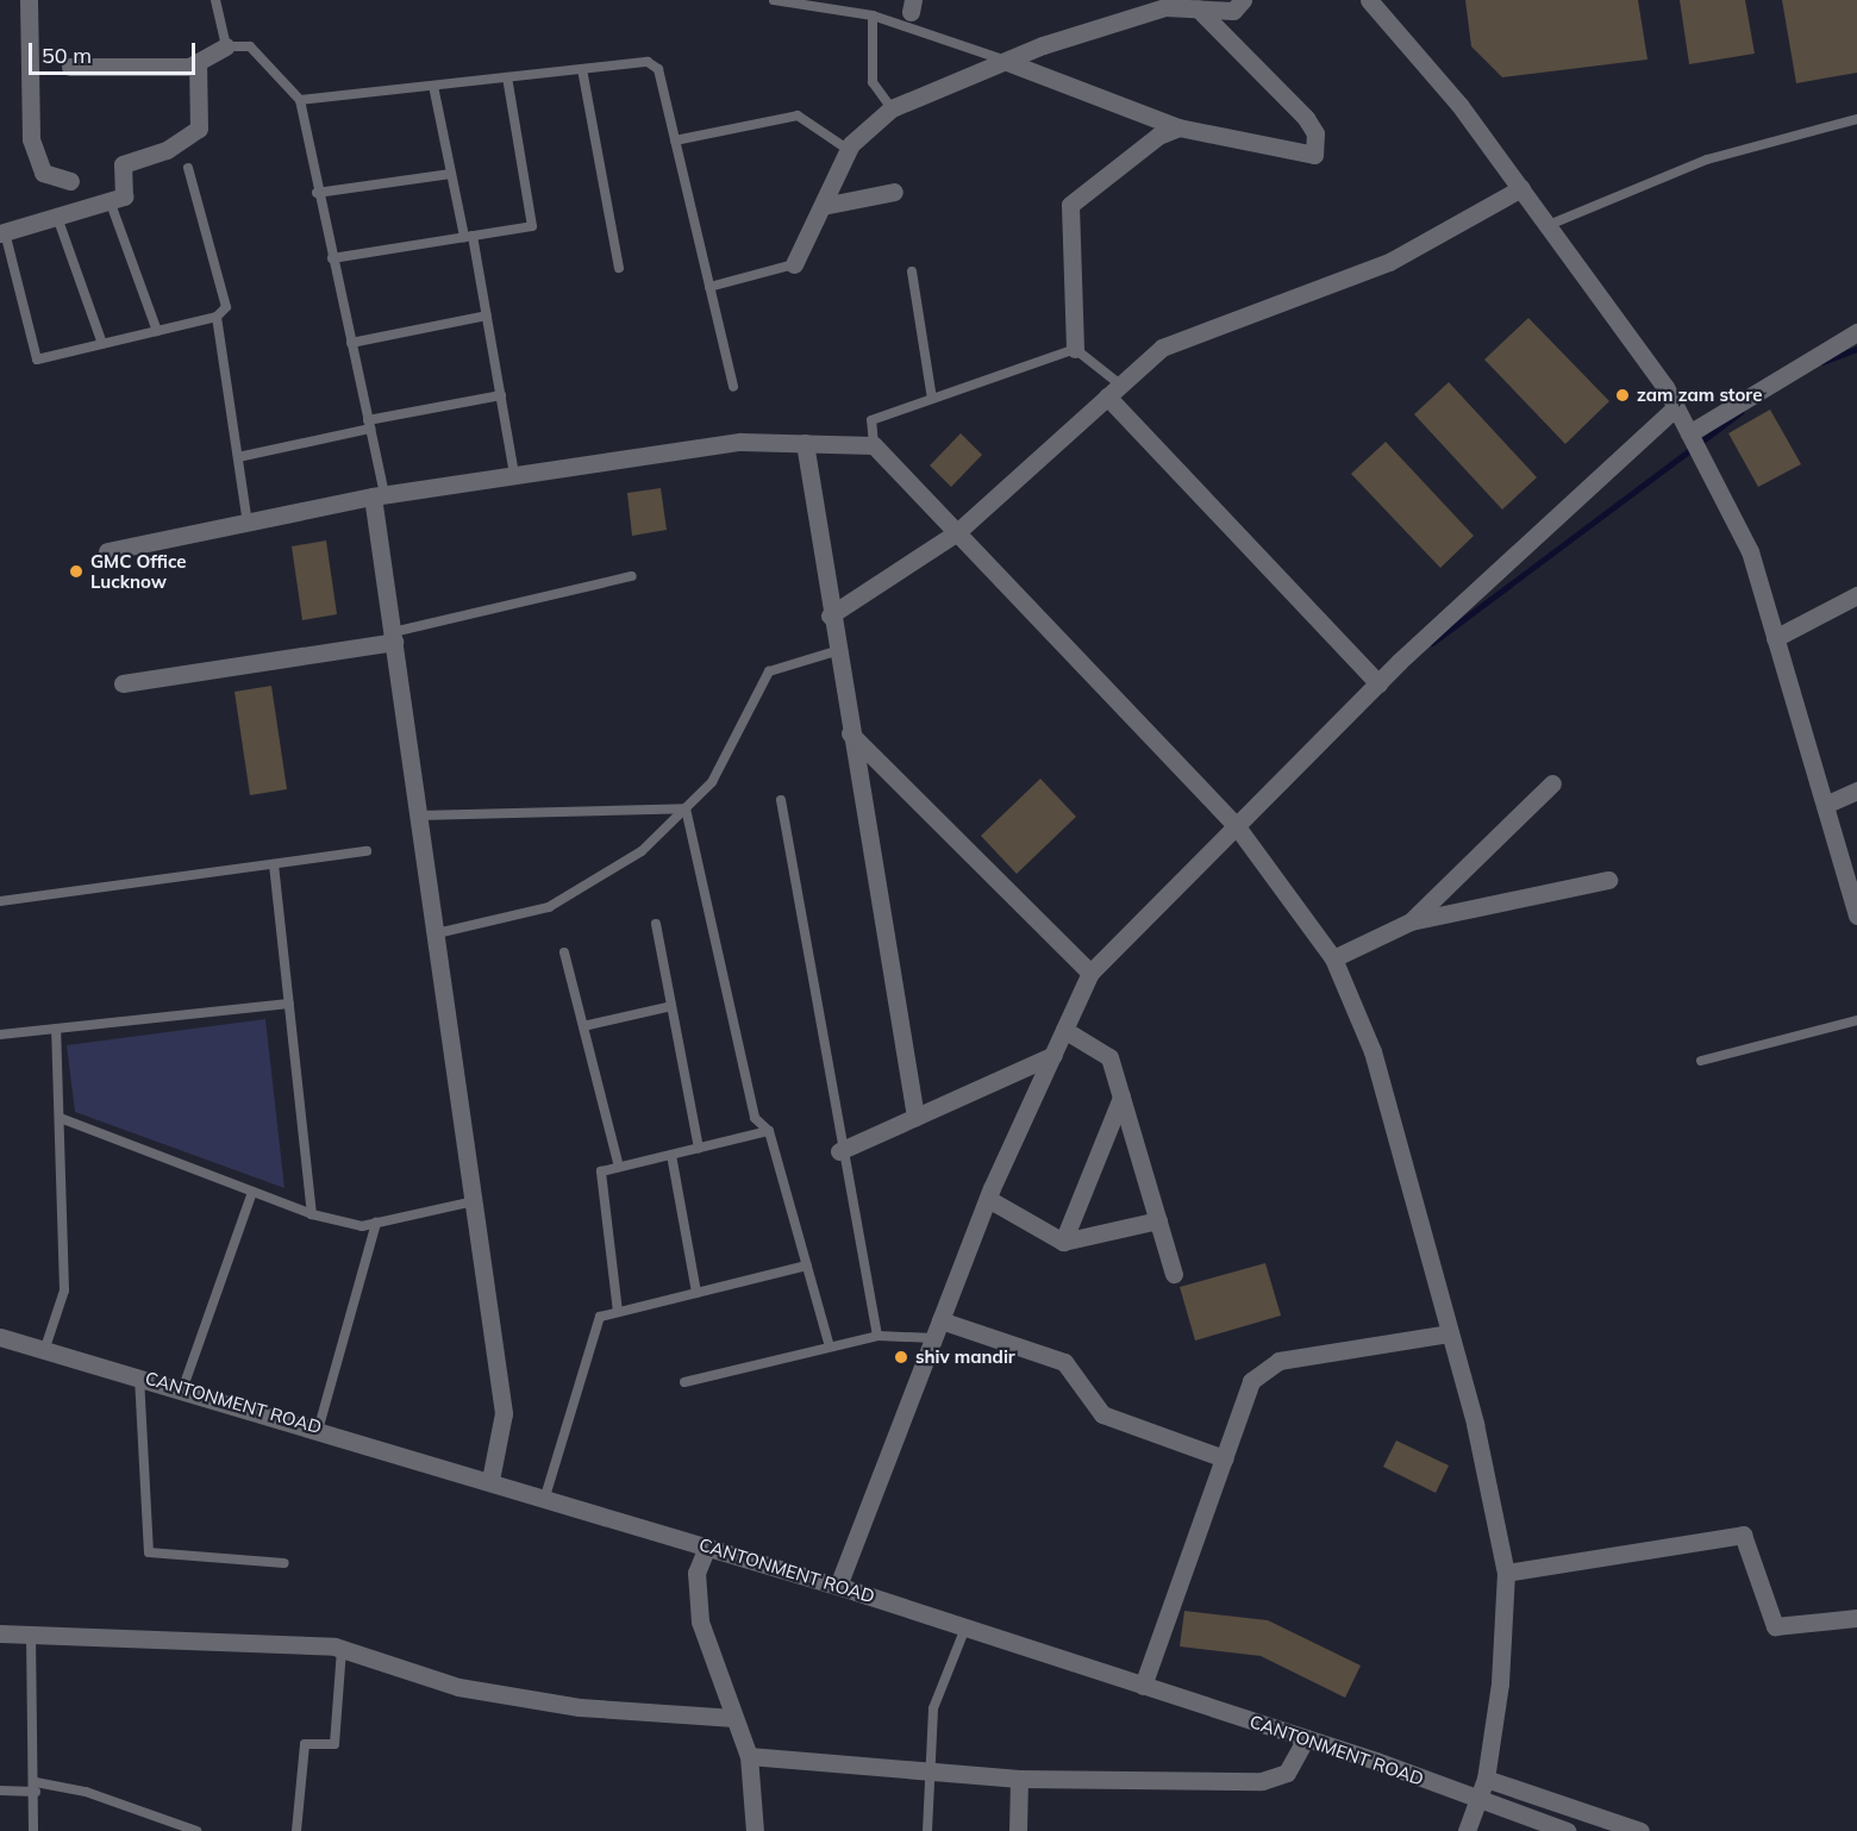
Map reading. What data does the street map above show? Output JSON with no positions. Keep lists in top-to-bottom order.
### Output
{
  "streets": {
    "street": ["CANTONMENT ROAD"]
  },
  "places": ["zam zam store", "GMC Office Lucknow", "shiv mandir"],
  "scale_bar": "50 m"
}
